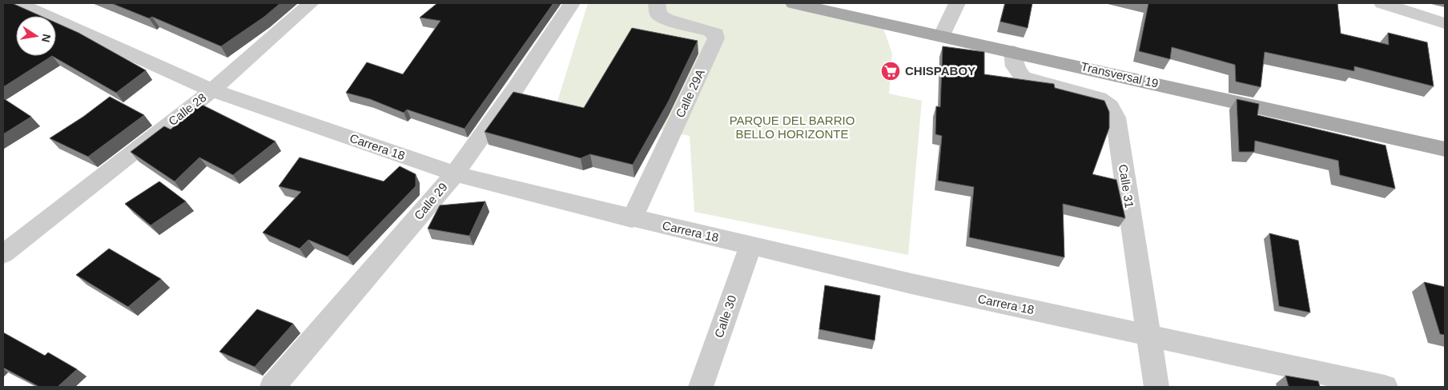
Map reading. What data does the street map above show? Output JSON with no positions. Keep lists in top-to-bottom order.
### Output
{
  "streets": {
    "main road": ["Transversal 19"],
    "street": [
      "Calle 29A",
      "Calle 28",
      "Carrera 18",
      "Calle 31",
      "Calle 29",
      "Calle 30"
    ]
  },
  "crossings": [
    ["Transversal 19", "Calle 31"],
    ["Calle 29A", "Carrera 18"],
    ["Calle 28", "Carrera 18"],
    ["Carrera 18", "Calle 31"],
    ["Carrera 18", "Calle 29"],
    ["Carrera 18", "Calle 30"]
  ],
  "parks": ["PARQUE DEL BARRIO BELLO HORIZONTE"],
  "places": {
    "supermarket": ["CHISPABOY"]
  },
  "north": "right"
}
